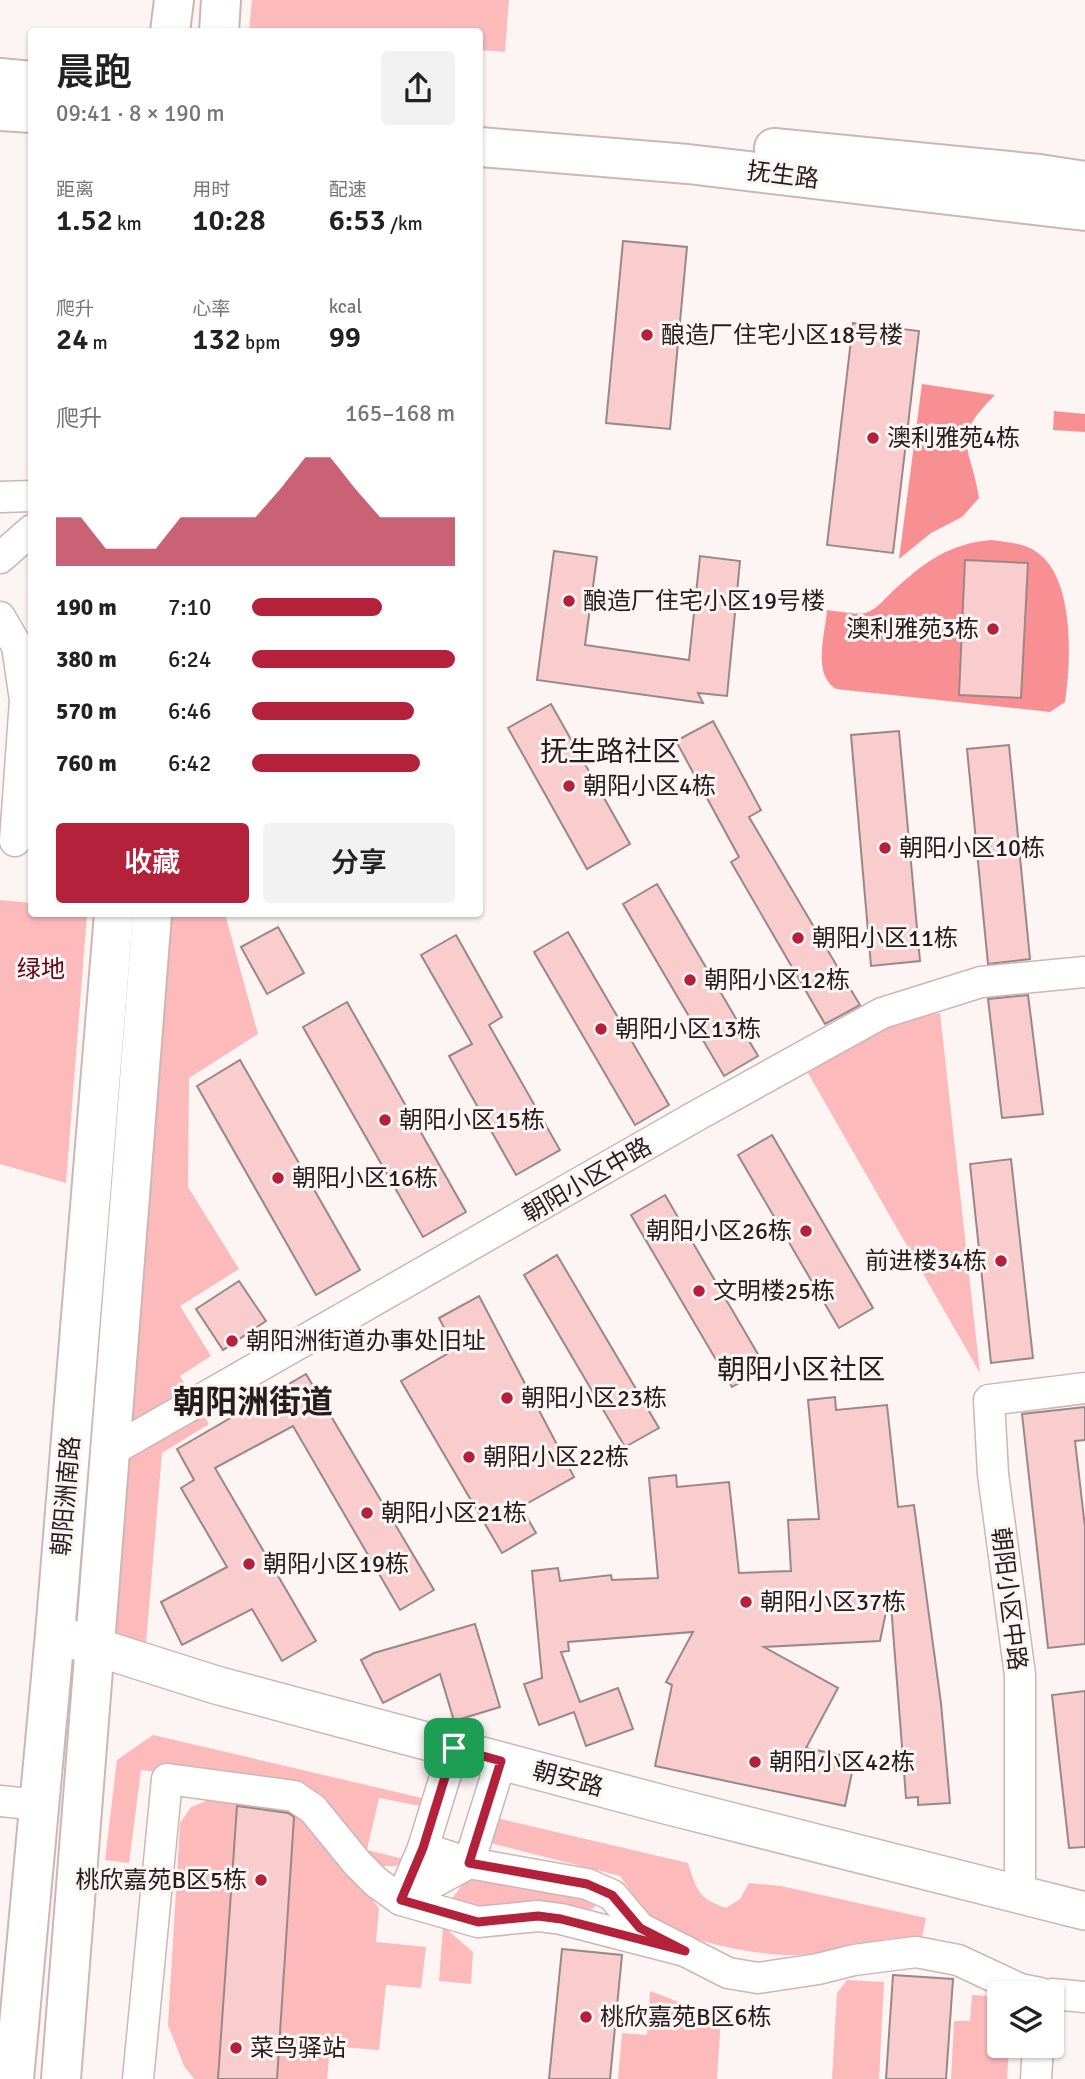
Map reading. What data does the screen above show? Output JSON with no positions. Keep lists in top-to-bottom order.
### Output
{
  "streets": {
    "main road": ["抚生路", "朝阳洲南路"],
    "street": ["朝阳小区中路", "朝安路"]
  },
  "crossings": [
    ["朝阳小区中路", "朝阳洲南路"],
    ["朝阳小区中路", "朝安路"],
    ["朝阳洲南路", "朝安路"]
  ],
  "districts": ["抚生路社区", "朝阳小区社区", "朝阳洲街道"],
  "parks": ["绿地"],
  "places": [
    "酿造厂住宅小区18号楼",
    "澳利雅苑4栋",
    "酿造厂住宅小区19号楼",
    "澳利雅苑3栋",
    "朝阳小区4栋",
    "朝阳小区10栋",
    "朝阳小区11栋",
    "朝阳小区12栋",
    "朝阳小区13栋",
    "朝阳小区15栋",
    "朝阳小区16栋",
    "朝阳小区26栋",
    "前进楼34栋",
    "文明楼25栋",
    "朝阳洲街道办事处旧址",
    "朝阳小区23栋",
    "朝阳小区22栋",
    "朝阳小区21栋",
    "朝阳小区19栋",
    "朝阳小区37栋",
    "朝阳小区42栋",
    "桃欣嘉苑B区5栋",
    "桃欣嘉苑B区6栋",
    "菜鸟驿站"
  ],
  "page": {
    "heading": ["晨跑", "09:41 · 8 × 190 m"],
    "stats": [
      ["距离", "1.52 km"],
      ["用时", "10:28"],
      ["配速", "6:53 /km"],
      ["爬升", "24 m"],
      ["心率", "132 bpm"],
      ["kcal", "99"]
    ],
    "chart": ["爬升", "165–168 m"],
    "list": [
      {
        "name": "190 m",
        "note": "7:10"
      },
      {
        "name": "380 m",
        "note": "6:24"
      },
      {
        "name": "570 m",
        "note": "6:46"
      },
      {
        "name": "760 m",
        "note": "6:42"
      }
    ],
    "buttons": ["收藏", "分享"]
  }
}
